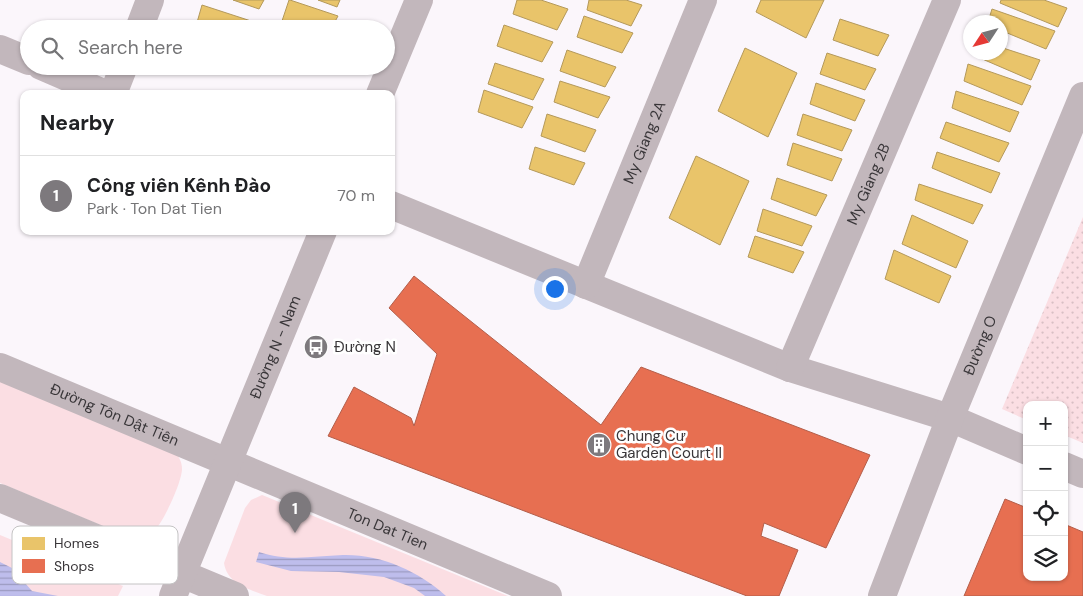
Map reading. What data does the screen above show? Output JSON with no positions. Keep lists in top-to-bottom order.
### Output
{
  "streets": {
    "street": [
      "My Giang 2A",
      "My Giang 2B",
      "Đường O",
      "Đường N - Nam",
      "Đường Tôn Dật Tiên",
      "Ton Dat Tien"
    ]
  },
  "crossings": [
    ["Đường N - Nam", "Đường Tôn Dật Tiên"],
    ["Đường N - Nam", "Ton Dat Tien"],
    ["Đường Tôn Dật Tiên", "Ton Dat Tien"]
  ],
  "places": {
    "bus stop": ["Đường N"],
    "building": ["Chung Cư Garden Court II"]
  },
  "legend": ["Homes", "Shops"],
  "north": "bottom left",
  "page": {
    "search": "Search here",
    "heading": "Nearby",
    "list": [
      {
        "mark": "1",
        "name": "Công viên Kênh Đào",
        "note": "Park · Ton Dat Tien",
        "value": "70 m"
      }
    ],
    "map_buttons": ["+", "−"],
    "pins": "1"
  }
}
